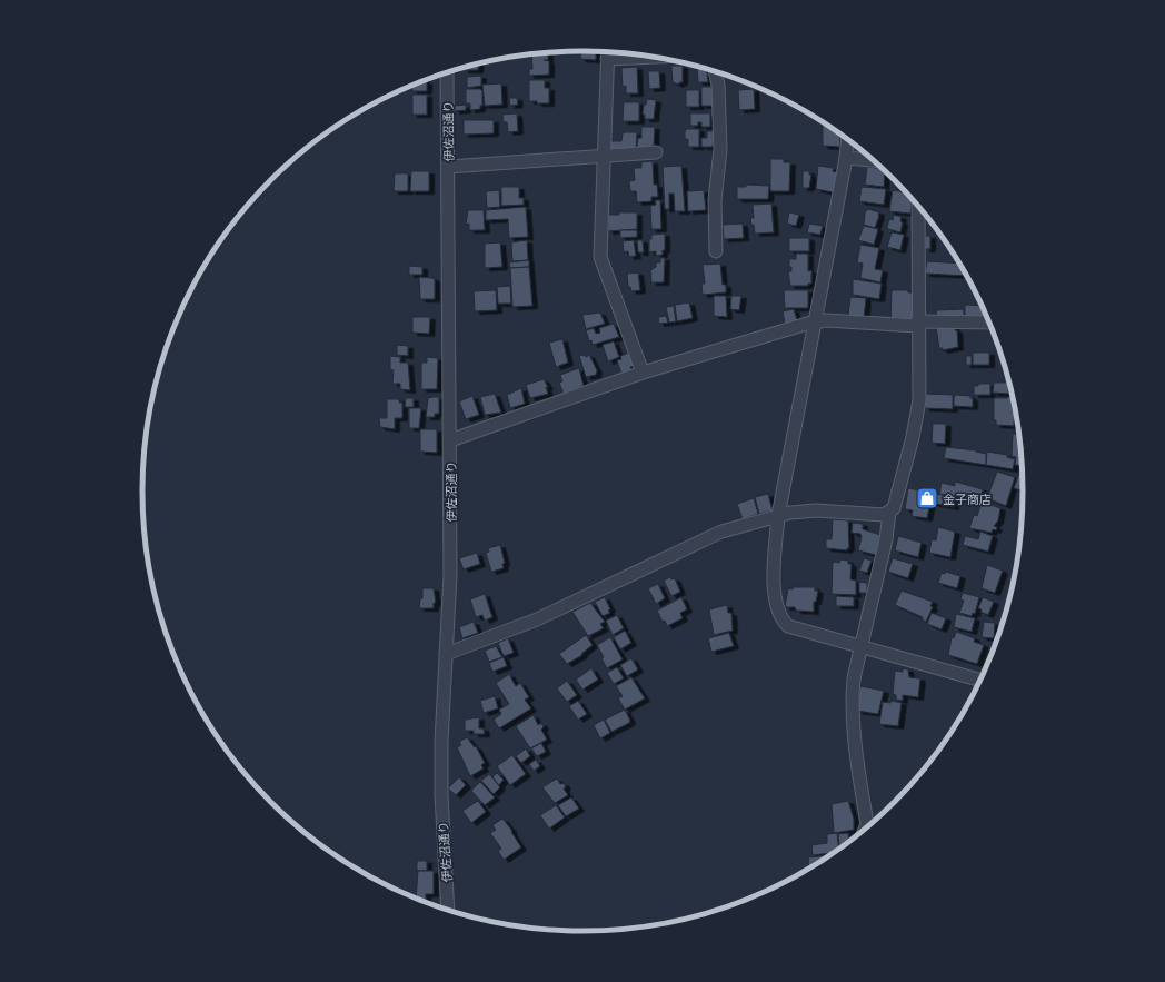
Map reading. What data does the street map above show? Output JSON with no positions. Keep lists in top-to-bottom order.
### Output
{
  "streets": {
    "street": ["伊佐沼通り"]
  },
  "places": {
    "shop": ["金子商店"]
  }
}
